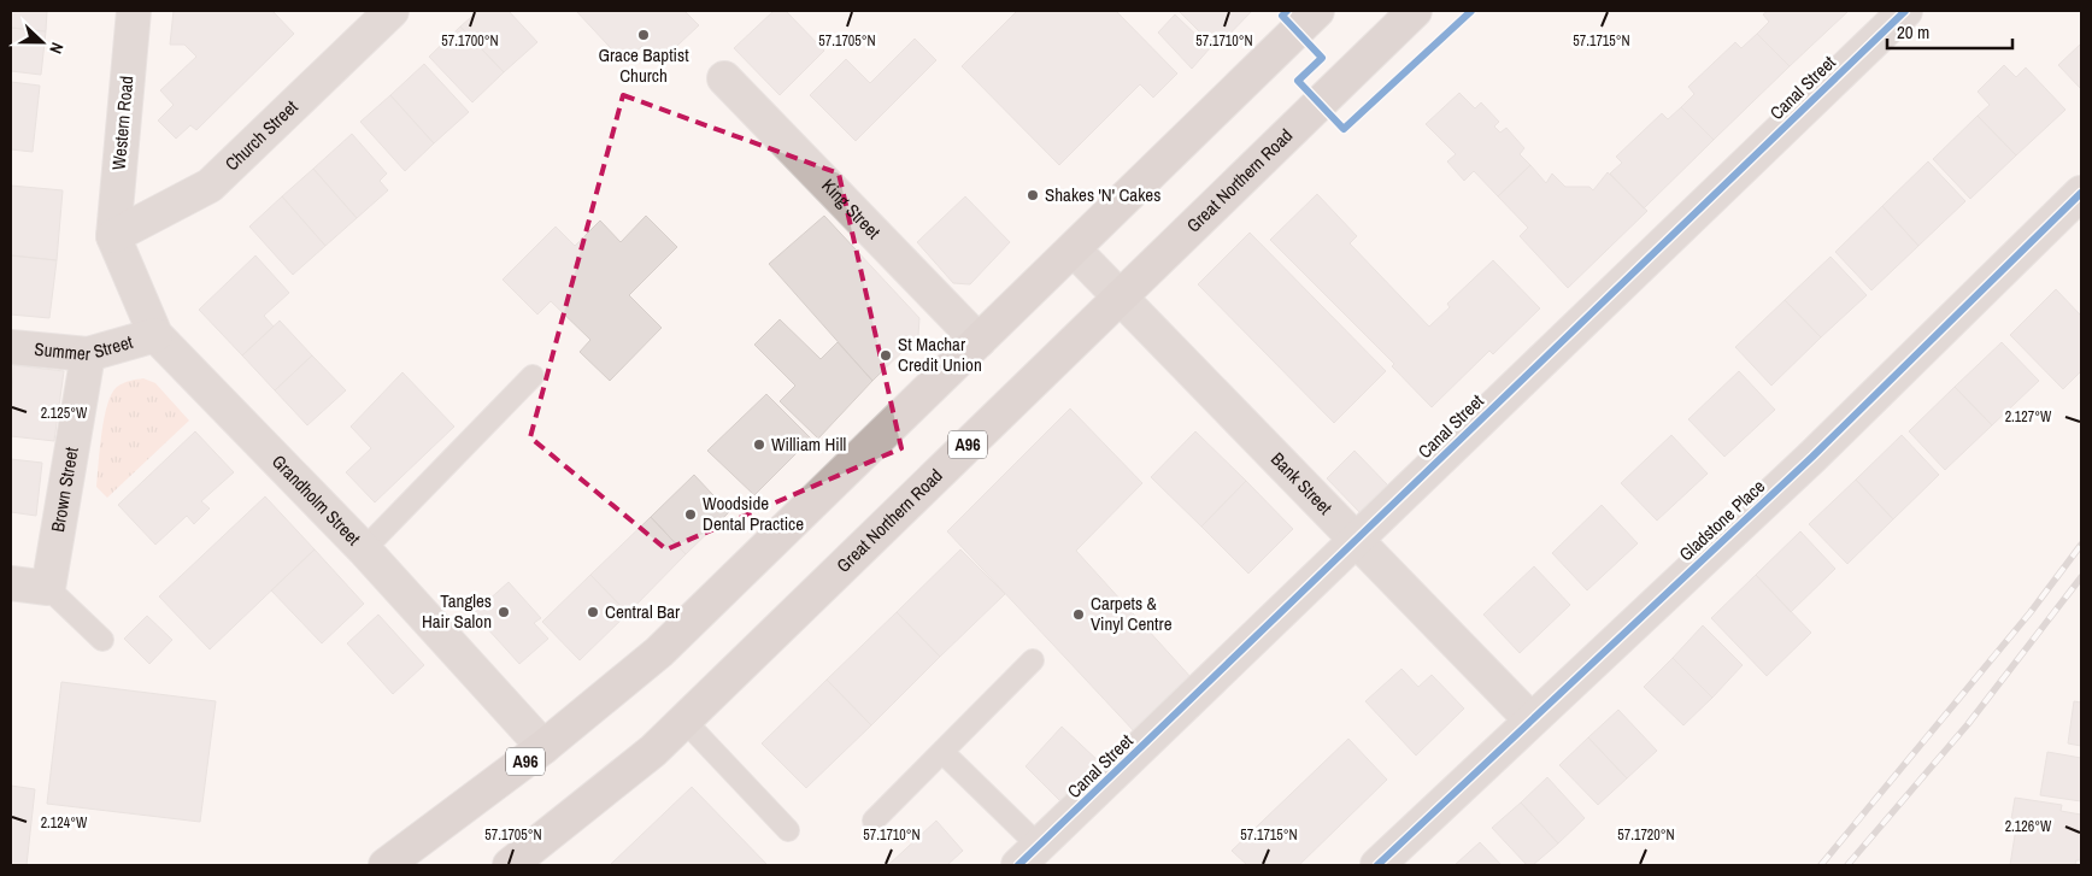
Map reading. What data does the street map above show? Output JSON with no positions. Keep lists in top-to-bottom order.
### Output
{
  "streets": {
    "main road": ["Great Northern Road", "A96"],
    "street": [
      "Canal Street",
      "Western Road",
      "Church Street",
      "King Street",
      "Summer Street",
      "Bank Street",
      "Brown Street",
      "Grandholm Street",
      "Gladstone Place"
    ]
  },
  "crossings": [
    ["Canal Street", "Bank Street"],
    ["Western Road", "Church Street"],
    ["Western Road", "Grandholm Street"],
    ["Church Street", "Grandholm Street"],
    ["Great Northern Road", "Bank Street"],
    ["King Street", "A96"],
    ["Summer Street", "Brown Street"],
    ["Summer Street", "Grandholm Street"],
    ["A96", "Bank Street"],
    ["A96", "Grandholm Street"],
    ["Bank Street", "Gladstone Place"]
  ],
  "places": [
    "Grace Baptist Church",
    "Shakes 'N' Cakes",
    "St Machar Credit Union",
    "William Hill",
    "Woodside Dental Practice",
    "Tangles Hair Salon",
    "Central Bar",
    "Carpets & Vinyl Centre"
  ],
  "scale_bar": "20 m",
  "north": "right",
  "coordinates": [
    "57.1700°N",
    "57.1705°N",
    "57.1710°N",
    "57.1715°N",
    "2.125°W",
    "2.127°W",
    "2.124°W",
    "2.126°W",
    "57.1720°N"
  ]
}
